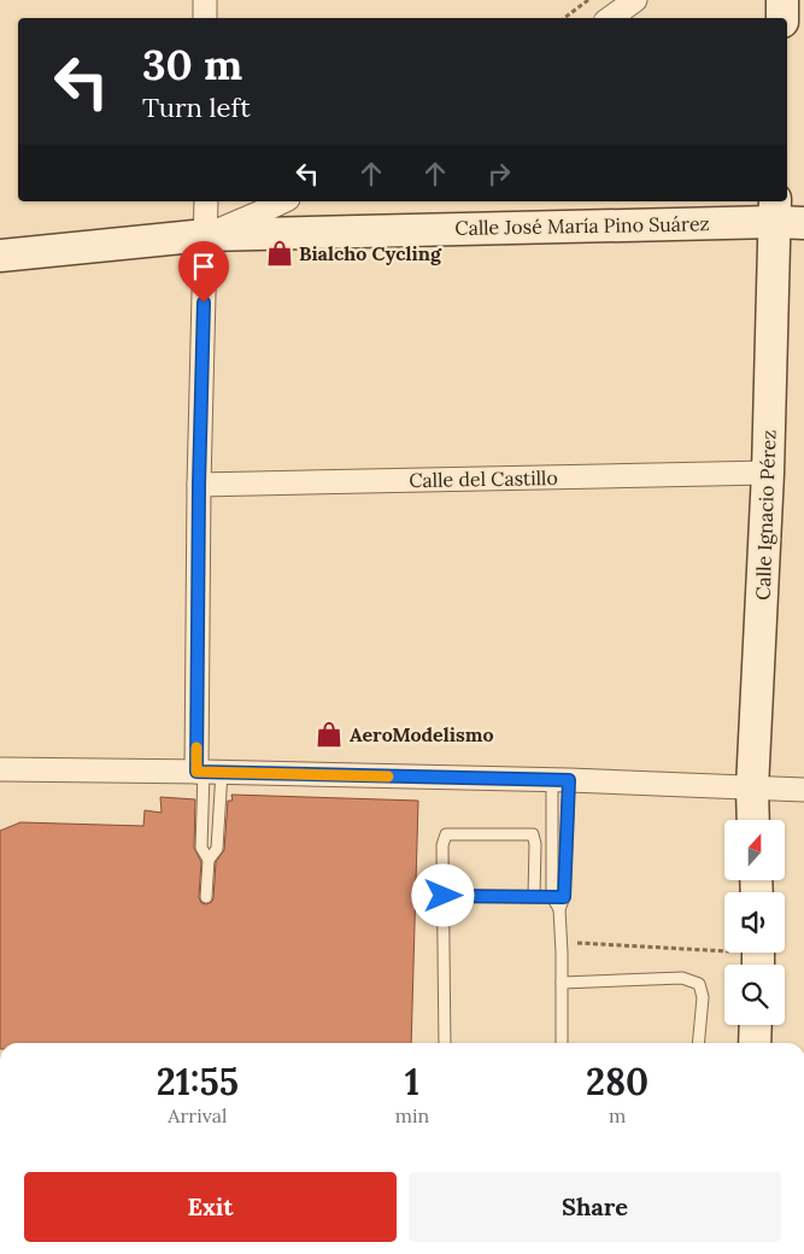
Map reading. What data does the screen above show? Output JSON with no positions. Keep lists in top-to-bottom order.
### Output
{
  "streets": {
    "main road": ["Calle José María Pino Suárez", "Calle Ignacio Pérez"],
    "street": ["Calle del Castillo"]
  },
  "crossings": [
    ["Calle José María Pino Suárez", "Calle Ignacio Pérez"],
    ["Calle del Castillo", "Calle Ignacio Pérez"]
  ],
  "places": {
    "shop": ["Bialcho Cycling", "AeroModelismo"]
  },
  "north": "top",
  "page": {
    "turn": ["30 m", "Turn left"],
    "eta": [
      "21:55",
      "Arrival",
      "1",
      "min",
      "280",
      "m"
    ],
    "buttons": ["Exit", "Share"]
  }
}
